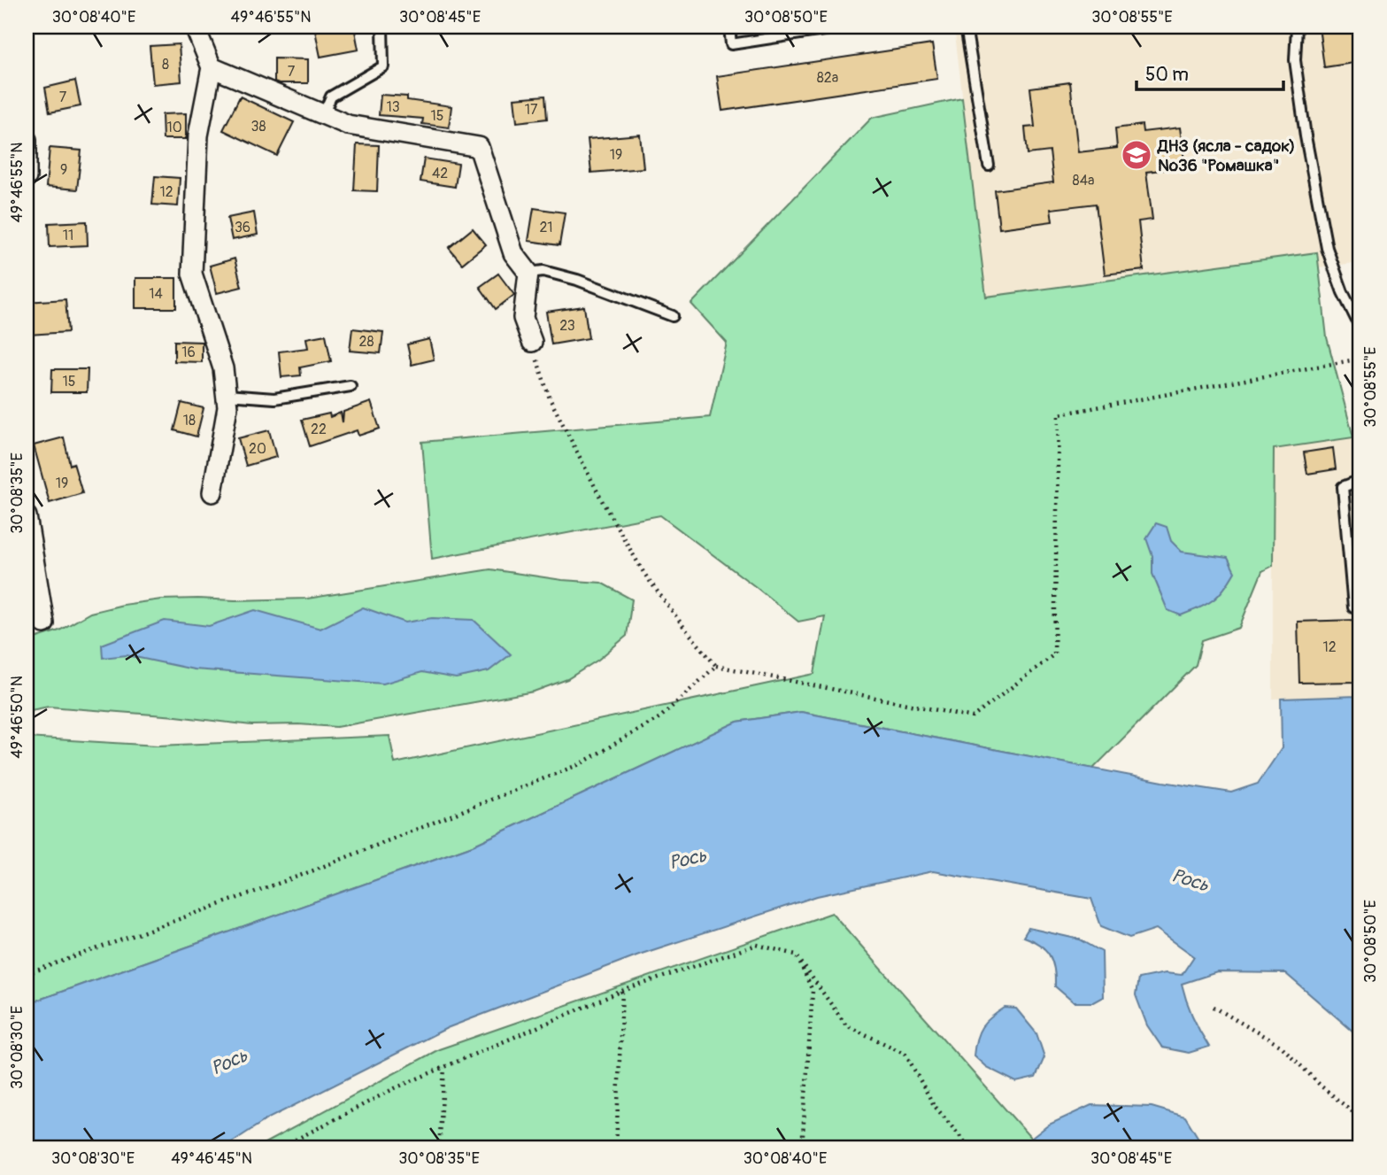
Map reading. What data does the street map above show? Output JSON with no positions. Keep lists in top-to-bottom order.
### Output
{
  "water": ["Рось"],
  "places": {
    "school or university": ["ДНЗ (ясла - садок) №36 \"Ромашка\""]
  },
  "house_numbers": [
    "8",
    "7",
    "82а",
    "7",
    "13",
    "17",
    "15",
    "38",
    "10",
    "19",
    "9",
    "42",
    "84а",
    "12",
    "36",
    "21",
    "11",
    "14",
    "23",
    "28",
    "16",
    "15",
    "18",
    "22",
    "20",
    "19",
    "12"
  ],
  "scale_bar": "50 m",
  "coordinates": [
    "30°08'40\"E",
    "49°46'55\"N",
    "30°08'45\"E",
    "30°08'50\"E",
    "30°08'55\"E",
    "30°08'35\"E",
    "49°46'50\"N",
    "30°08'30\"E",
    "49°46'45\"N"
  ]
}
